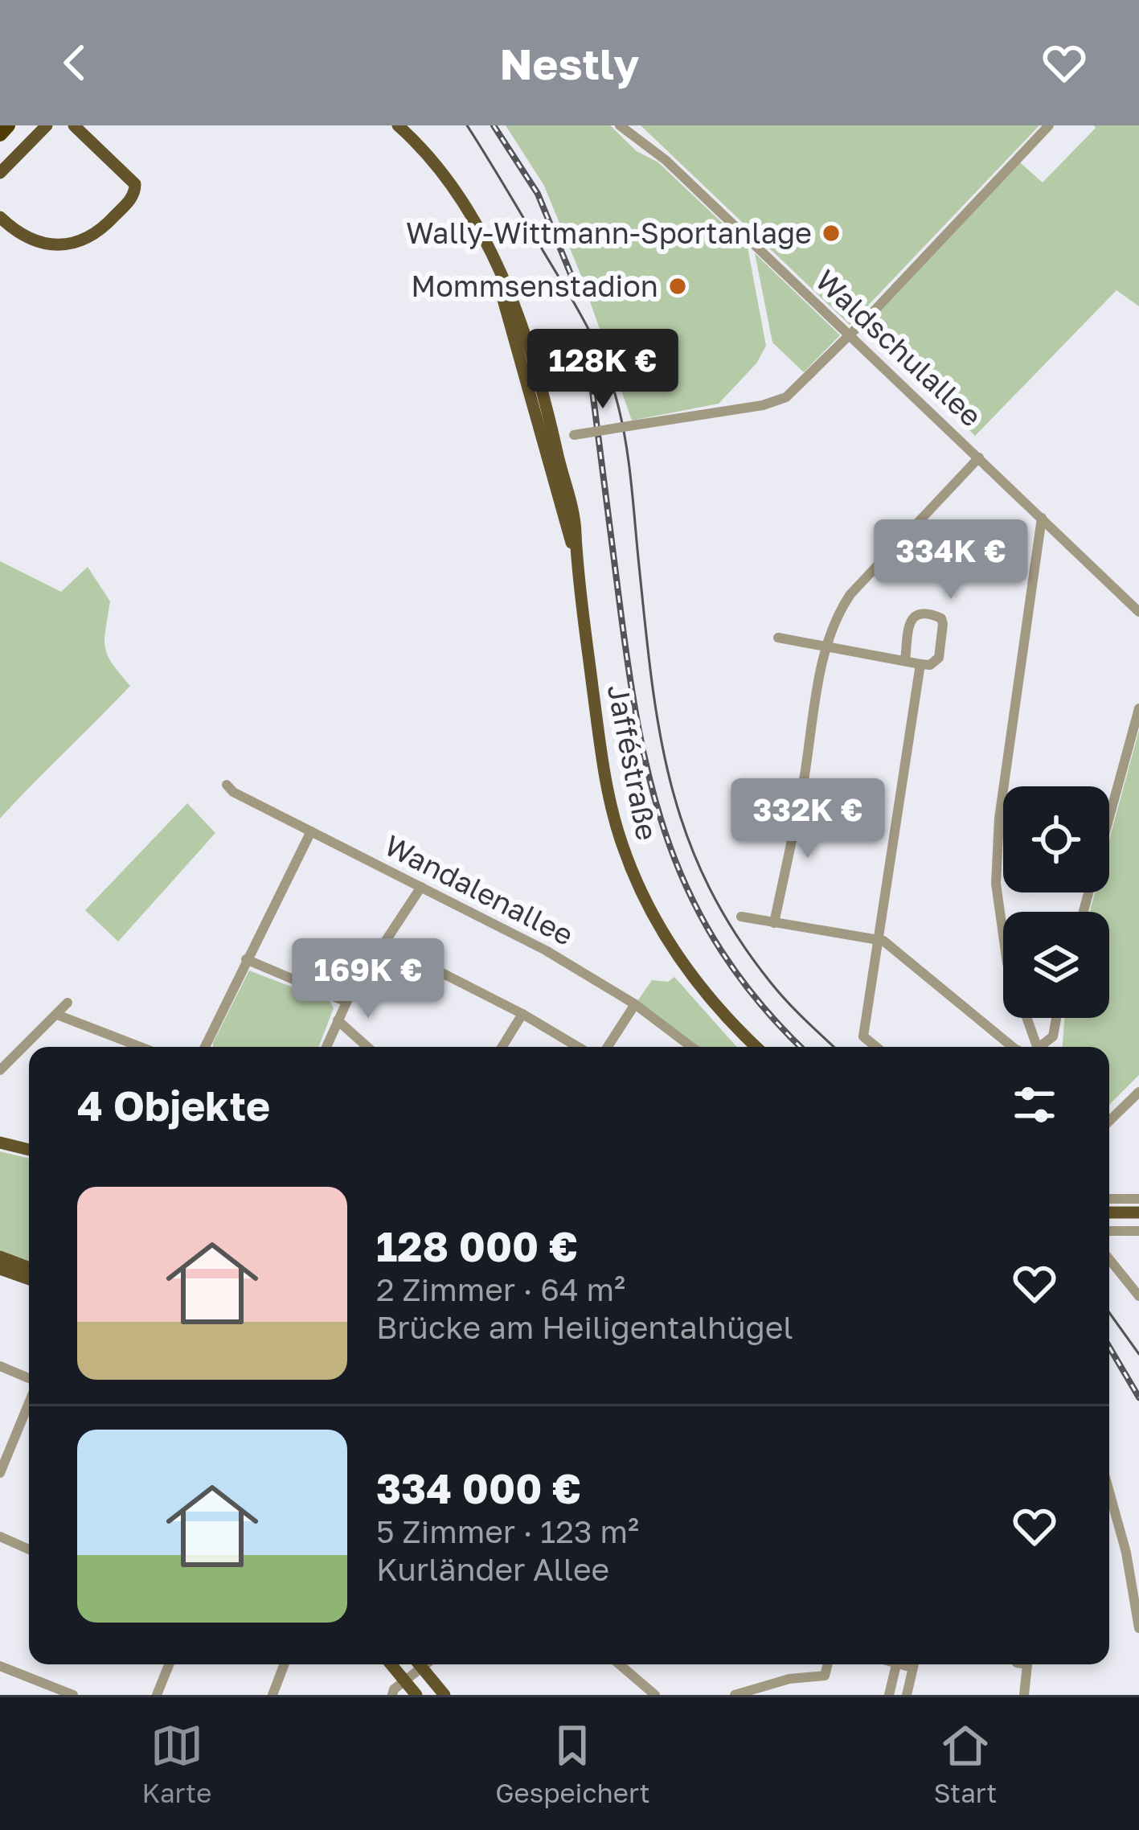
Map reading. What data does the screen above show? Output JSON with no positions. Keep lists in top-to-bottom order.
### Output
{
  "streets": {
    "main road": ["Jafféstraße"],
    "street": ["Waldschulallee", "Wandalenallee"]
  },
  "places": ["Wally-Wittmann-Sportanlage", "Mommsenstadion"],
  "page": {
    "header": "Nestly",
    "price": [
      "128K €",
      "334K €",
      "332K €",
      "169K €"
    ],
    "heading": "4 Objekte",
    "list": [
      {
        "name": "128 000 €",
        "note": "2 Zimmer · 64 m² · Brücke am Heiligentalhügel"
      },
      {
        "name": "334 000 €",
        "note": "5 Zimmer · 123 m² · Kurländer Allee"
      }
    ],
    "tabs": ["Karte", "Gespeichert", "Start"]
  }
}
